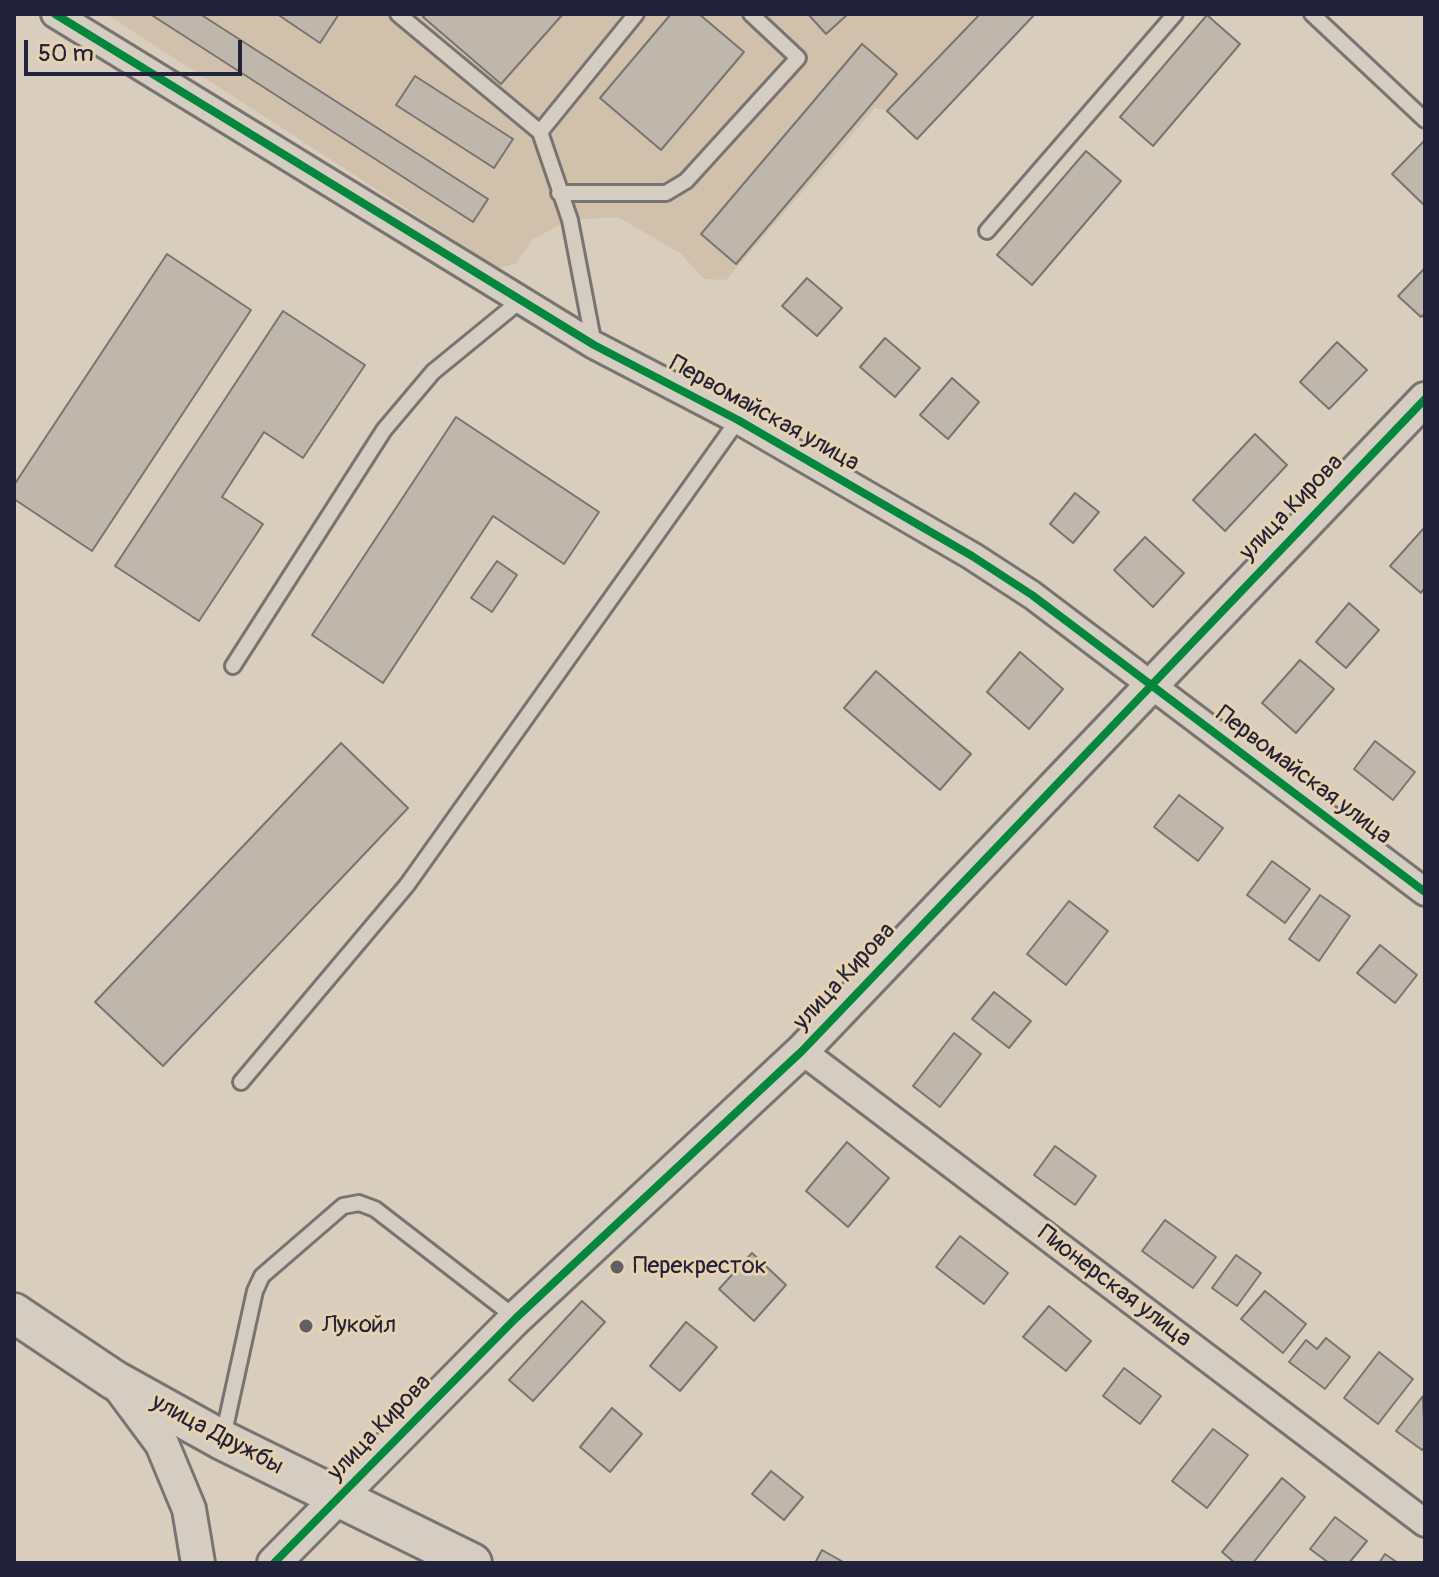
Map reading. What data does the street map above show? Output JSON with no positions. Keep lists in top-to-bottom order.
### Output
{
  "streets": {
    "main road": ["улица Дружбы"],
    "street": ["Первомайская улица", "улица Кирова", "Пионерская улица"]
  },
  "crossings": [
    ["Первомайская улица", "улица Кирова"],
    ["улица Кирова", "Пионерская улица"],
    ["улица Кирова", "улица Дружбы"]
  ],
  "places": ["Перекресток", "Лукойл"],
  "scale_bar": "50 m"
}
